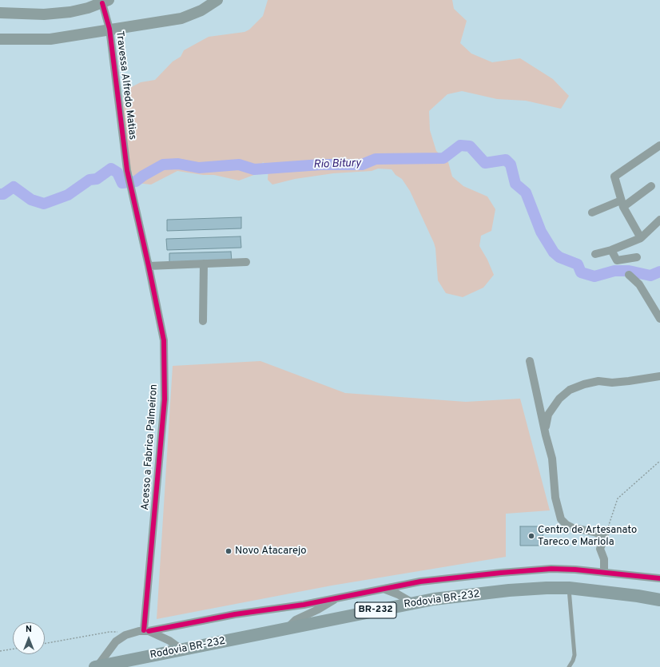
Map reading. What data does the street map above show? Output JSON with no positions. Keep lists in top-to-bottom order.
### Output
{
  "streets": {
    "highway": ["Rodovia BR-232", "BR-232"],
    "street": ["Travessa Alfredo Matias", "Acesso a Fabrica Palmeiron"]
  },
  "crossings": [
    ["Travessa Alfredo Matias", "Acesso a Fabrica Palmeiron"]
  ],
  "water": ["Rio Bitury"],
  "places": ["Centro de Artesanato Tareco e Mariola", "Novo Atacarejo"],
  "north": "top"
}
